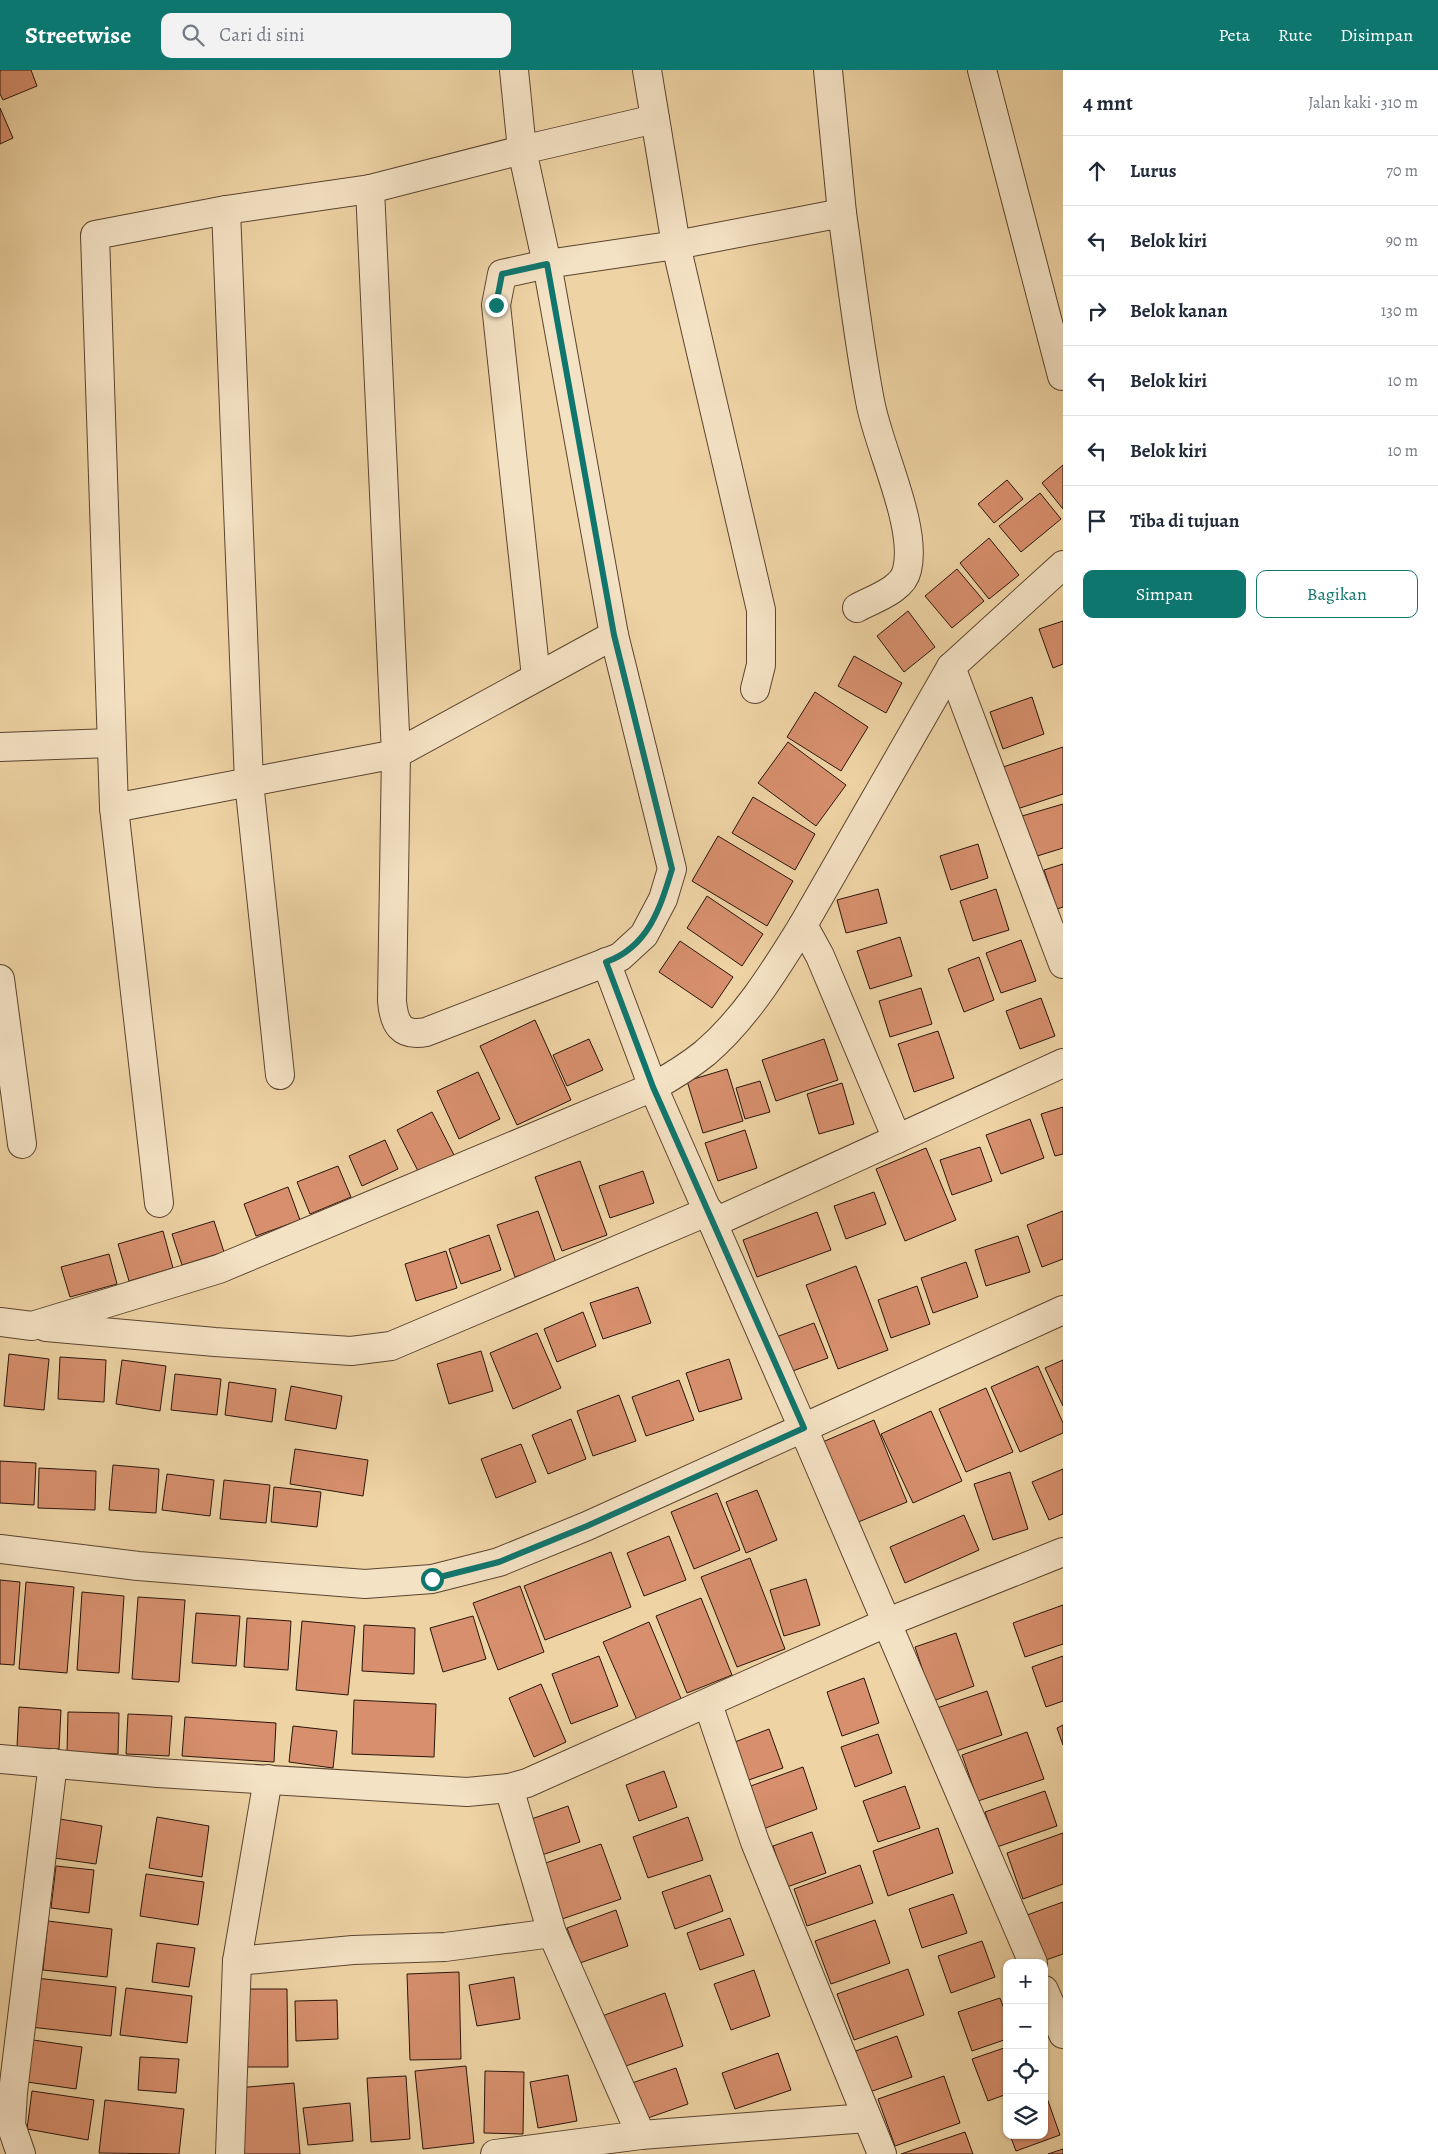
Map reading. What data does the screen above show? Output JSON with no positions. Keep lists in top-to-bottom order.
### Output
{
  "page": {
    "header": "Streetwise",
    "search": "Cari di sini",
    "nav": ["Peta", "Rute", "Disimpan"],
    "heading": ["4 mnt", "Jalan kaki · 310 m"],
    "list": [
      ["Lurus", "70 m"],
      ["Belok kiri", "90 m"],
      ["Belok kanan", "130 m"],
      ["Belok kiri", "10 m"],
      ["Belok kiri", "10 m"],
      "Tiba di tujuan"
    ],
    "buttons": ["Simpan", "Bagikan"],
    "map_buttons": ["+", "−"]
  }
}
